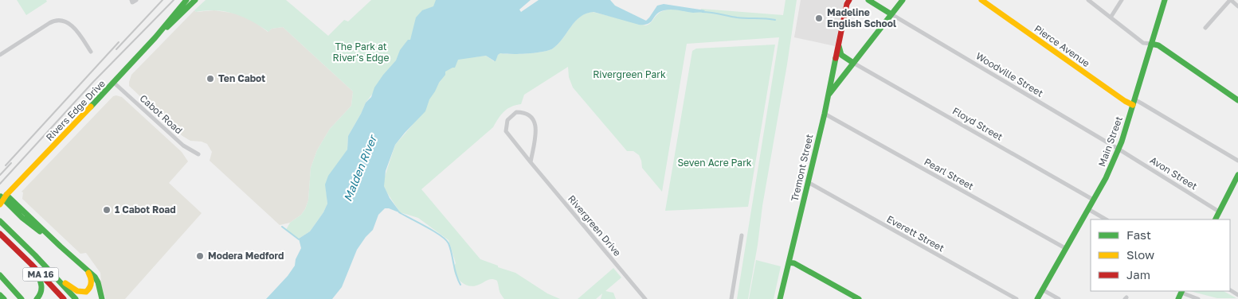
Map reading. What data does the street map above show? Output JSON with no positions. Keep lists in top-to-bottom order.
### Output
{
  "streets": {
    "main road": [
      "Pierce Avenue",
      "Rivers Edge Drive",
      "Main Street",
      "Tremont Street",
      "MA 16"
    ],
    "street": [
      "Woodville Street",
      "Cabot Road",
      "Floyd Street",
      "Avon Street",
      "Pearl Street",
      "Rivergreen Drive",
      "Everett Street"
    ]
  },
  "crossings": [
    ["Pierce Avenue", "Main Street"],
    ["Woodville Street", "Main Street"],
    ["Woodville Street", "Avon Street"],
    ["Rivers Edge Drive", "Cabot Road"],
    ["Floyd Street", "Main Street"],
    ["Main Street", "Avon Street"],
    ["Main Street", "Pearl Street"],
    ["Tremont Street", "Pearl Street"],
    ["Tremont Street", "Everett Street"]
  ],
  "water": ["Malden River"],
  "parks": ["The Park at River's Edge", "Rivergreen Park", "Seven Acre Park"],
  "places": [
    "Madeline English School",
    "Ten Cabot",
    "1 Cabot Road",
    "Modera Medford"
  ],
  "legend": ["Fast", "Slow", "Jam"]
}
